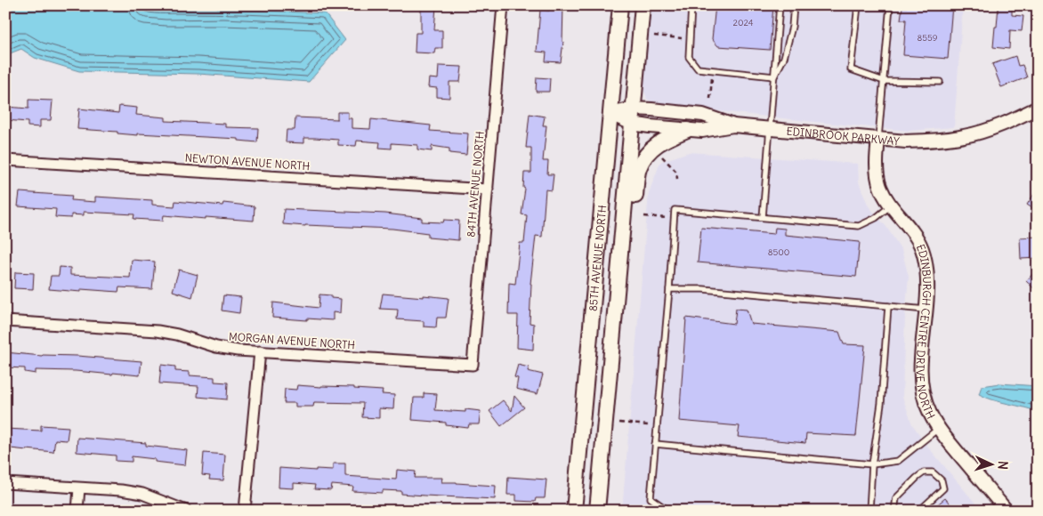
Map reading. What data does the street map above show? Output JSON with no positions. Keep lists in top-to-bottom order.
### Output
{
  "streets": {
    "main road": ["85TH AVENUE NORTH"],
    "street": [
      "EDINBROOK PARKWAY",
      "NEWTON AVENUE NORTH",
      "84TH AVENUE NORTH",
      "EDINBURGH CENTRE DRIVE NORTH",
      "MORGAN AVENUE NORTH"
    ]
  },
  "crossings": [
    ["EDINBROOK PARKWAY", "85TH AVENUE NORTH"],
    ["EDINBROOK PARKWAY", "EDINBURGH CENTRE DRIVE NORTH"],
    ["NEWTON AVENUE NORTH", "84TH AVENUE NORTH"],
    ["84TH AVENUE NORTH", "MORGAN AVENUE NORTH"]
  ],
  "house_numbers": ["2024", "8559", "8500"],
  "north": "right"
}
